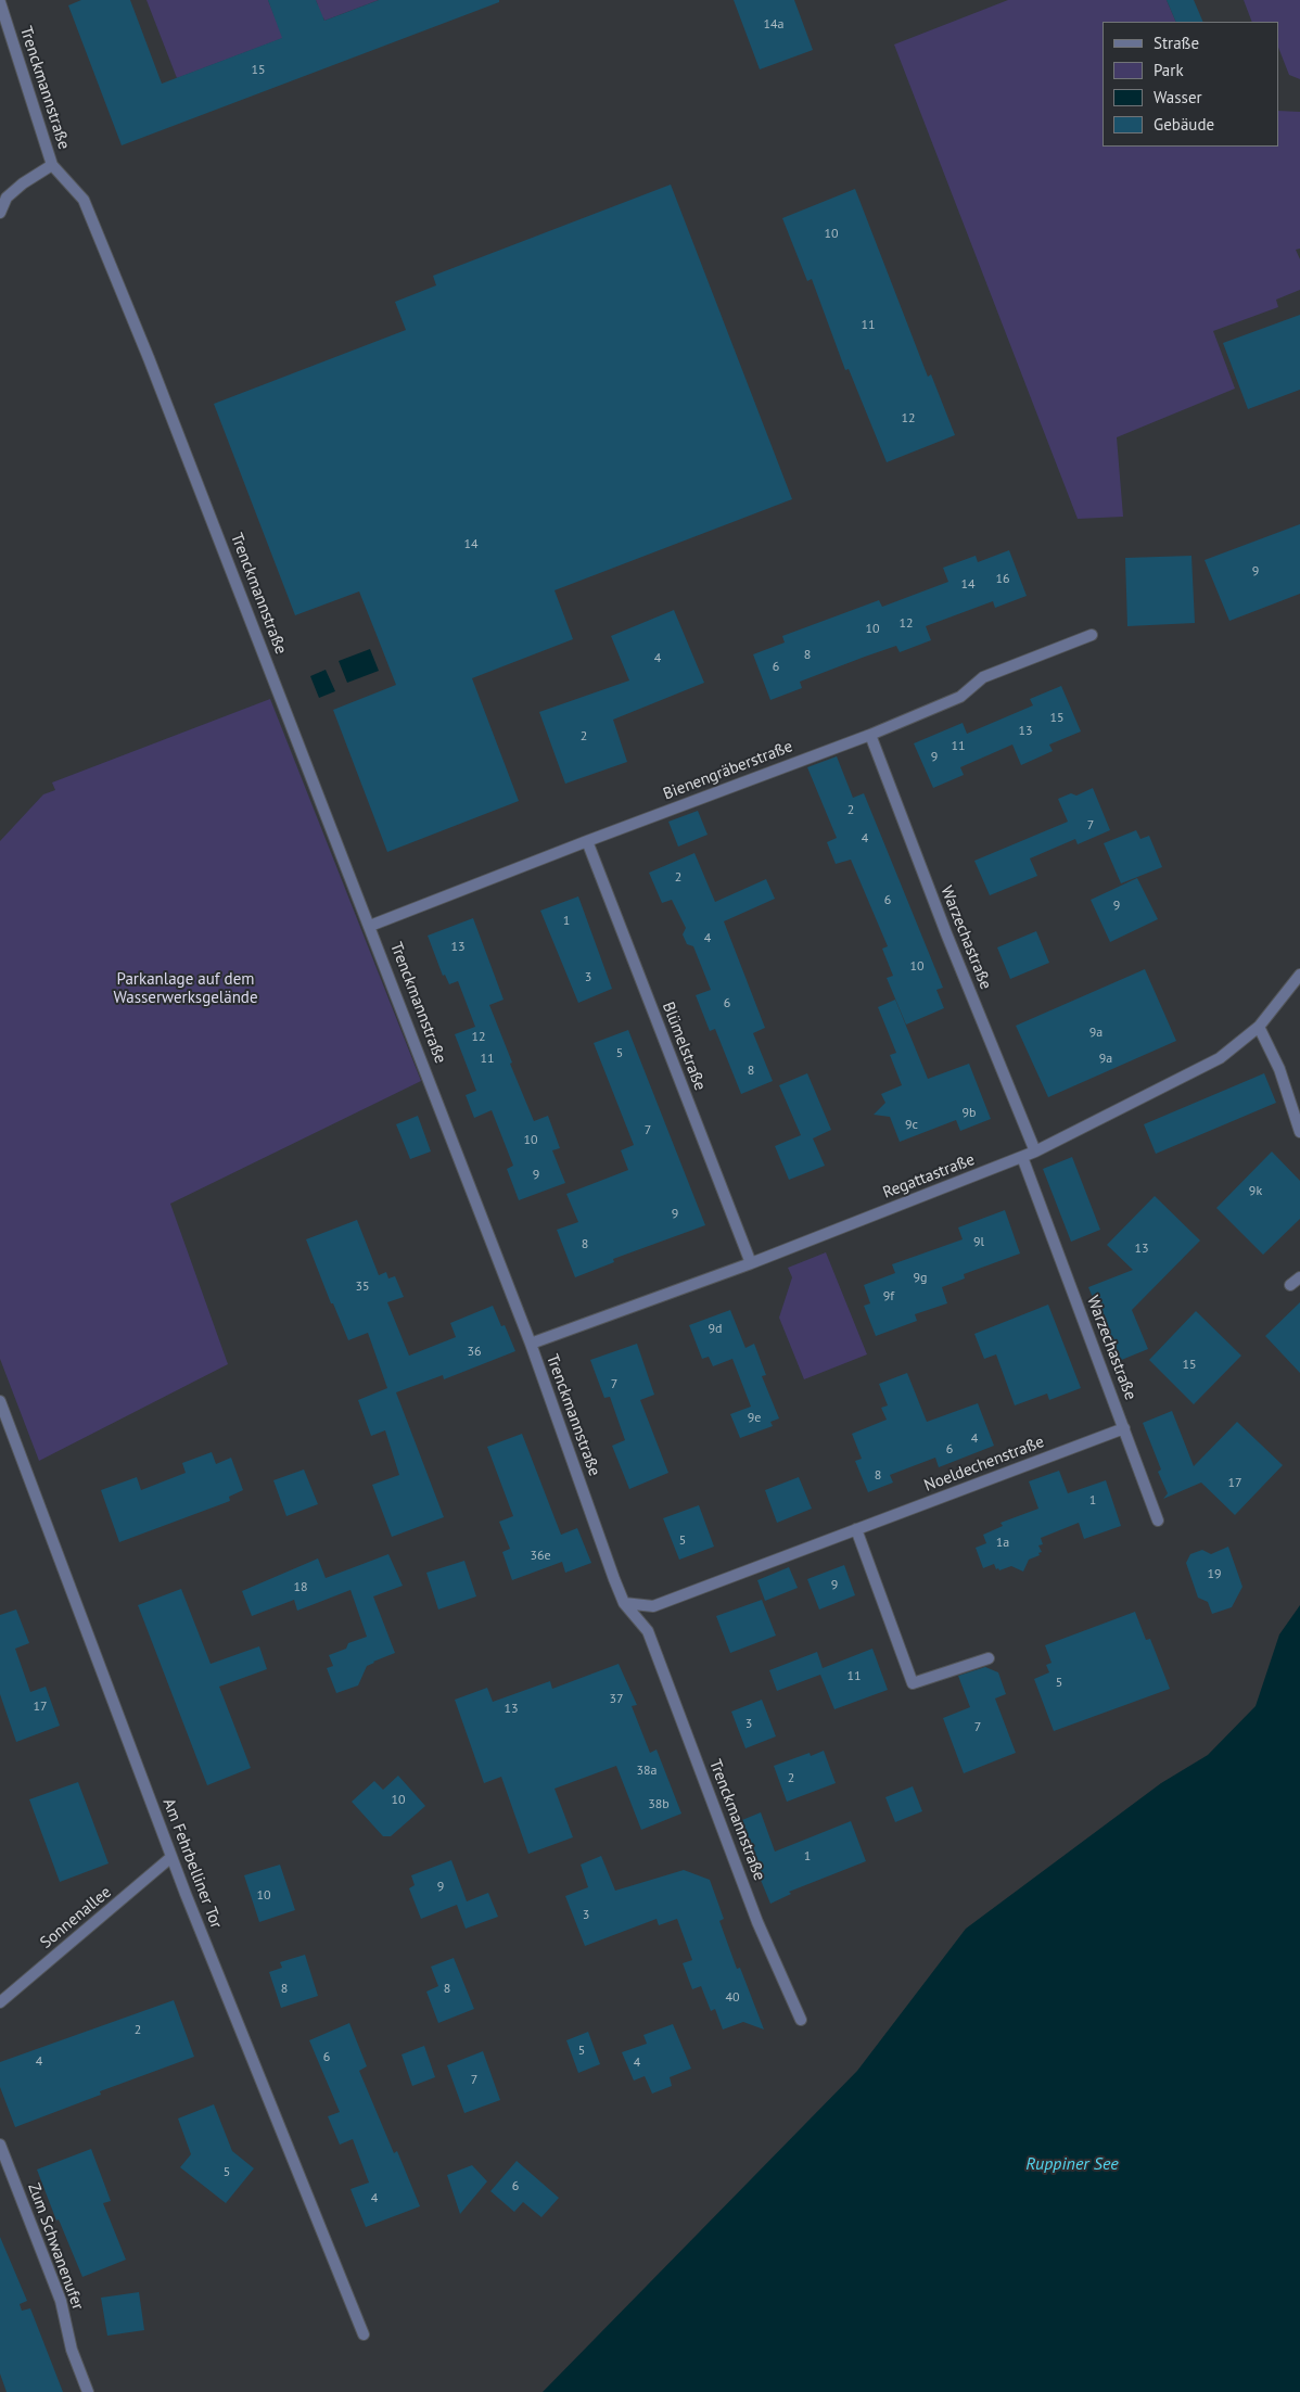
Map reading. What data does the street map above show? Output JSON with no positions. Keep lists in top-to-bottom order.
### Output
{
  "streets": {
    "street": [
      "Trenckmannstraße",
      "Bienengräberstraße",
      "Warzechastraße",
      "Blümelstraße",
      "Regattastraße",
      "Noeldechenstraße",
      "Am Fehrbelliner Tor",
      "Sonnenallee",
      "Zum Schwanenufer"
    ]
  },
  "crossings": [
    ["Trenckmannstraße", "Bienengräberstraße"],
    ["Trenckmannstraße", "Regattastraße"],
    ["Trenckmannstraße", "Noeldechenstraße"],
    ["Bienengräberstraße", "Warzechastraße"],
    ["Bienengräberstraße", "Blümelstraße"],
    ["Warzechastraße", "Regattastraße"],
    ["Warzechastraße", "Noeldechenstraße"],
    ["Blümelstraße", "Regattastraße"],
    ["Am Fehrbelliner Tor", "Sonnenallee"]
  ],
  "water": ["Ruppiner See"],
  "parks": ["Parkanlage auf dem Wasserwerksgelände"],
  "house_numbers": [
    "14a",
    "15",
    "10",
    "11",
    "12",
    "14",
    "9",
    "16",
    "14",
    "12",
    "10",
    "8",
    "4",
    "6",
    "15",
    "13",
    "2",
    "11",
    "9",
    "2",
    "7",
    "4",
    "2",
    "6",
    "9",
    "1",
    "4",
    "13",
    "10",
    "3",
    "6",
    "9a",
    "12",
    "5",
    "11",
    "9a",
    "8",
    "9b",
    "9c",
    "7",
    "10",
    "9",
    "9k",
    "9",
    "9l",
    "8",
    "13",
    "9g",
    "35",
    "9f",
    "9d",
    "36",
    "15",
    "7",
    "9e",
    "4",
    "6",
    "8",
    "17",
    "1",
    "5",
    "1a",
    "36e",
    "19",
    "9",
    "18",
    "11",
    "5",
    "37",
    "17",
    "13",
    "3",
    "7",
    "38a",
    "2",
    "10",
    "38b",
    "1",
    "9",
    "10",
    "3",
    "8",
    "8",
    "40",
    "2",
    "5",
    "6",
    "4",
    "4",
    "7",
    "5",
    "6",
    "4"
  ],
  "legend": [
    "Straße",
    "Park",
    "Wasser",
    "Gebäude"
  ]
}
